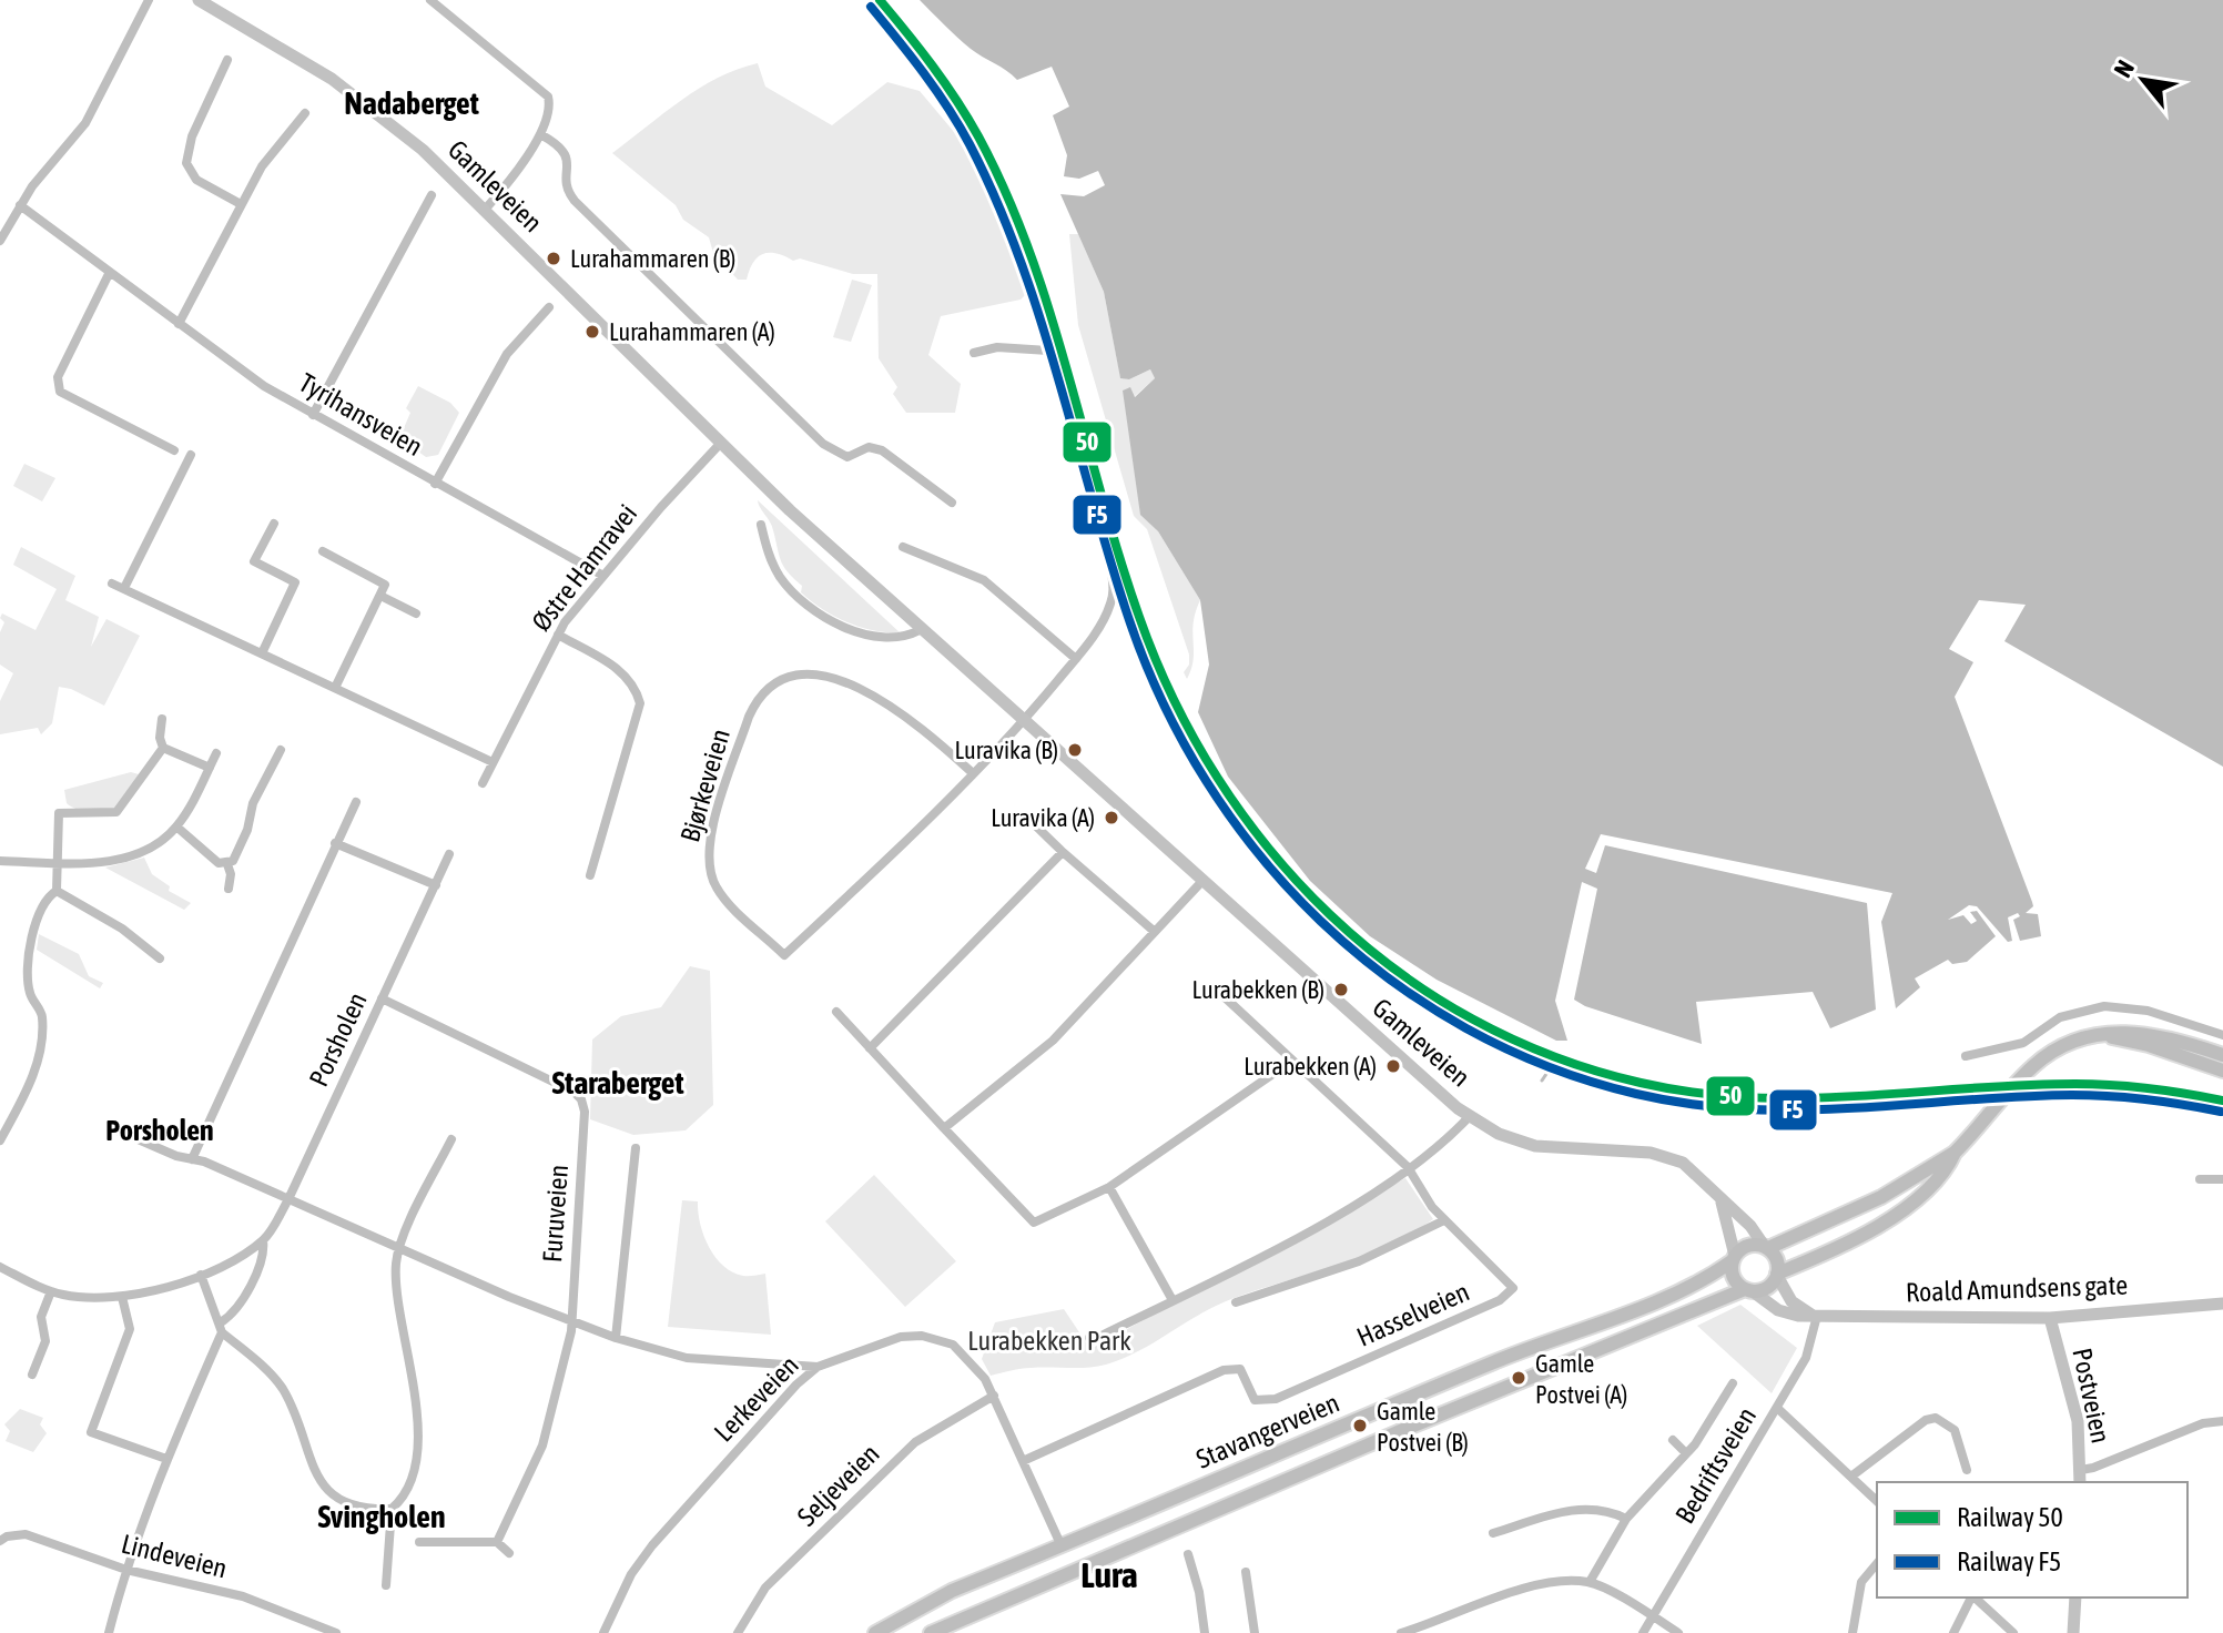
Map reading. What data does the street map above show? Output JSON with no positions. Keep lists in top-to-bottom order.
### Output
{
  "streets": {
    "main road": [
      "Gamleveien",
      "Roald Amundsens gate",
      "Postveien",
      "Stavangerveien"
    ],
    "street": [
      "Tyrihansveien",
      "Østre Hamravei",
      "Bjørkeveien",
      "Porsholen",
      "Furuveien",
      "Hasselveien",
      "Lerkeveien",
      "Bedriftsveien",
      "Seljeveien",
      "Lindeveien"
    ]
  },
  "crossings": [
    ["Gamleveien", "Østre Hamravei"],
    ["Gamleveien", "Bjørkeveien"],
    ["Gamleveien", "Roald Amundsens gate"],
    ["Gamleveien", "Stavangerveien"],
    ["Tyrihansveien", "Østre Hamravei"],
    ["Porsholen", "Furuveien"],
    ["Porsholen", "Lindeveien"],
    ["Roald Amundsens gate", "Postveien"],
    ["Roald Amundsens gate", "Stavangerveien"],
    ["Roald Amundsens gate", "Bedriftsveien"],
    ["Hasselveien", "Lerkeveien"],
    ["Lerkeveien", "Stavangerveien"],
    ["Lerkeveien", "Seljeveien"]
  ],
  "districts": [
    "Nadaberget",
    "Staraberget",
    "Porsholen",
    "Svingholen",
    "Lura"
  ],
  "parks": ["Lurabekken Park"],
  "places": [
    "Lurahammaren (B)",
    "Lurahammaren (A)",
    "Luravika (B)",
    "Luravika (A)",
    "Lurabekken (B)",
    "Lurabekken (A)",
    "Gamle Postvei (A)",
    "Gamle Postvei (B)"
  ],
  "lines": ["rail line 50", "rail line F5"],
  "legend": ["Railway 50", "Railway F5"],
  "north": "top left"
}
